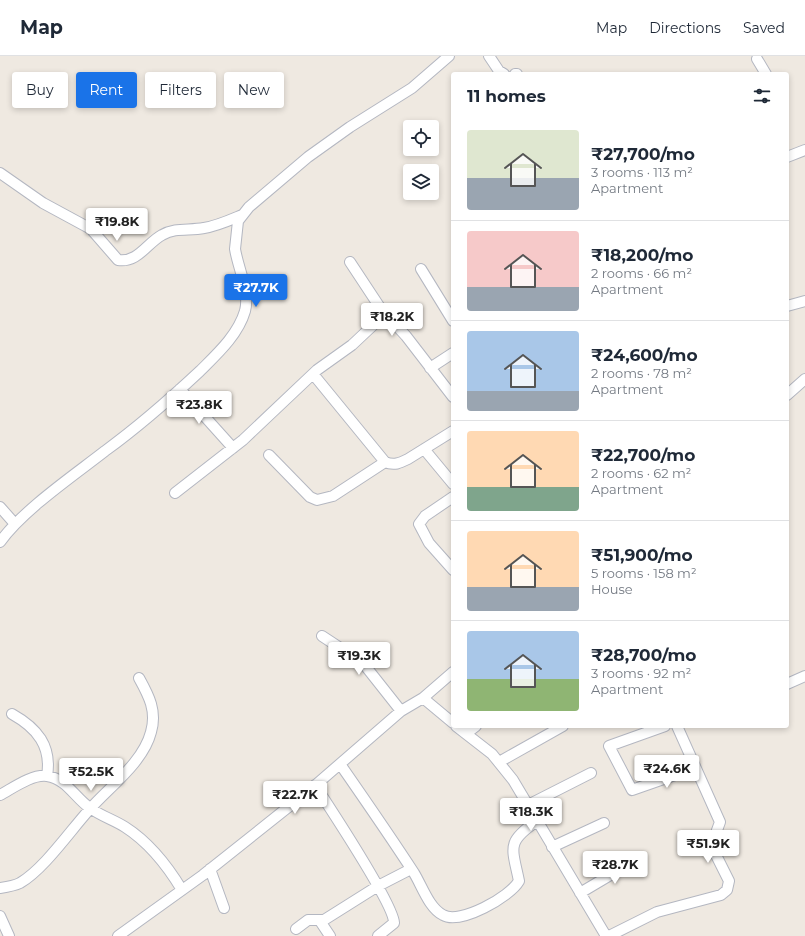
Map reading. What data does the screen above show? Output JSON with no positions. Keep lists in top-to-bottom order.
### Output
{
  "page": {
    "header": "Map",
    "nav": ["Map", "Directions", "Saved"],
    "chip": [
      "Buy",
      "Rent",
      "Filters",
      "New"
    ],
    "heading": "11 homes",
    "list": [
      {
        "name": "₹27,700/mo",
        "note": "3 rooms · 113 m² · Apartment"
      },
      {
        "name": "₹18,200/mo",
        "note": "2 rooms · 66 m² · Apartment"
      },
      {
        "name": "₹24,600/mo",
        "note": "2 rooms · 78 m² · Apartment"
      },
      {
        "name": "₹22,700/mo",
        "note": "2 rooms · 62 m² · Apartment"
      },
      {
        "name": "₹51,900/mo",
        "note": "5 rooms · 158 m² · House"
      },
      {
        "name": "₹28,700/mo",
        "note": "3 rooms · 92 m² · Apartment"
      }
    ],
    "price": [
      "₹19.8K",
      "₹27.7K",
      "₹18.2K",
      "₹23.8K",
      "₹19.3K",
      "₹24.6K",
      "₹52.5K",
      "₹22.7K",
      "₹18.3K",
      "₹51.9K",
      "₹28.7K"
    ]
  }
}
